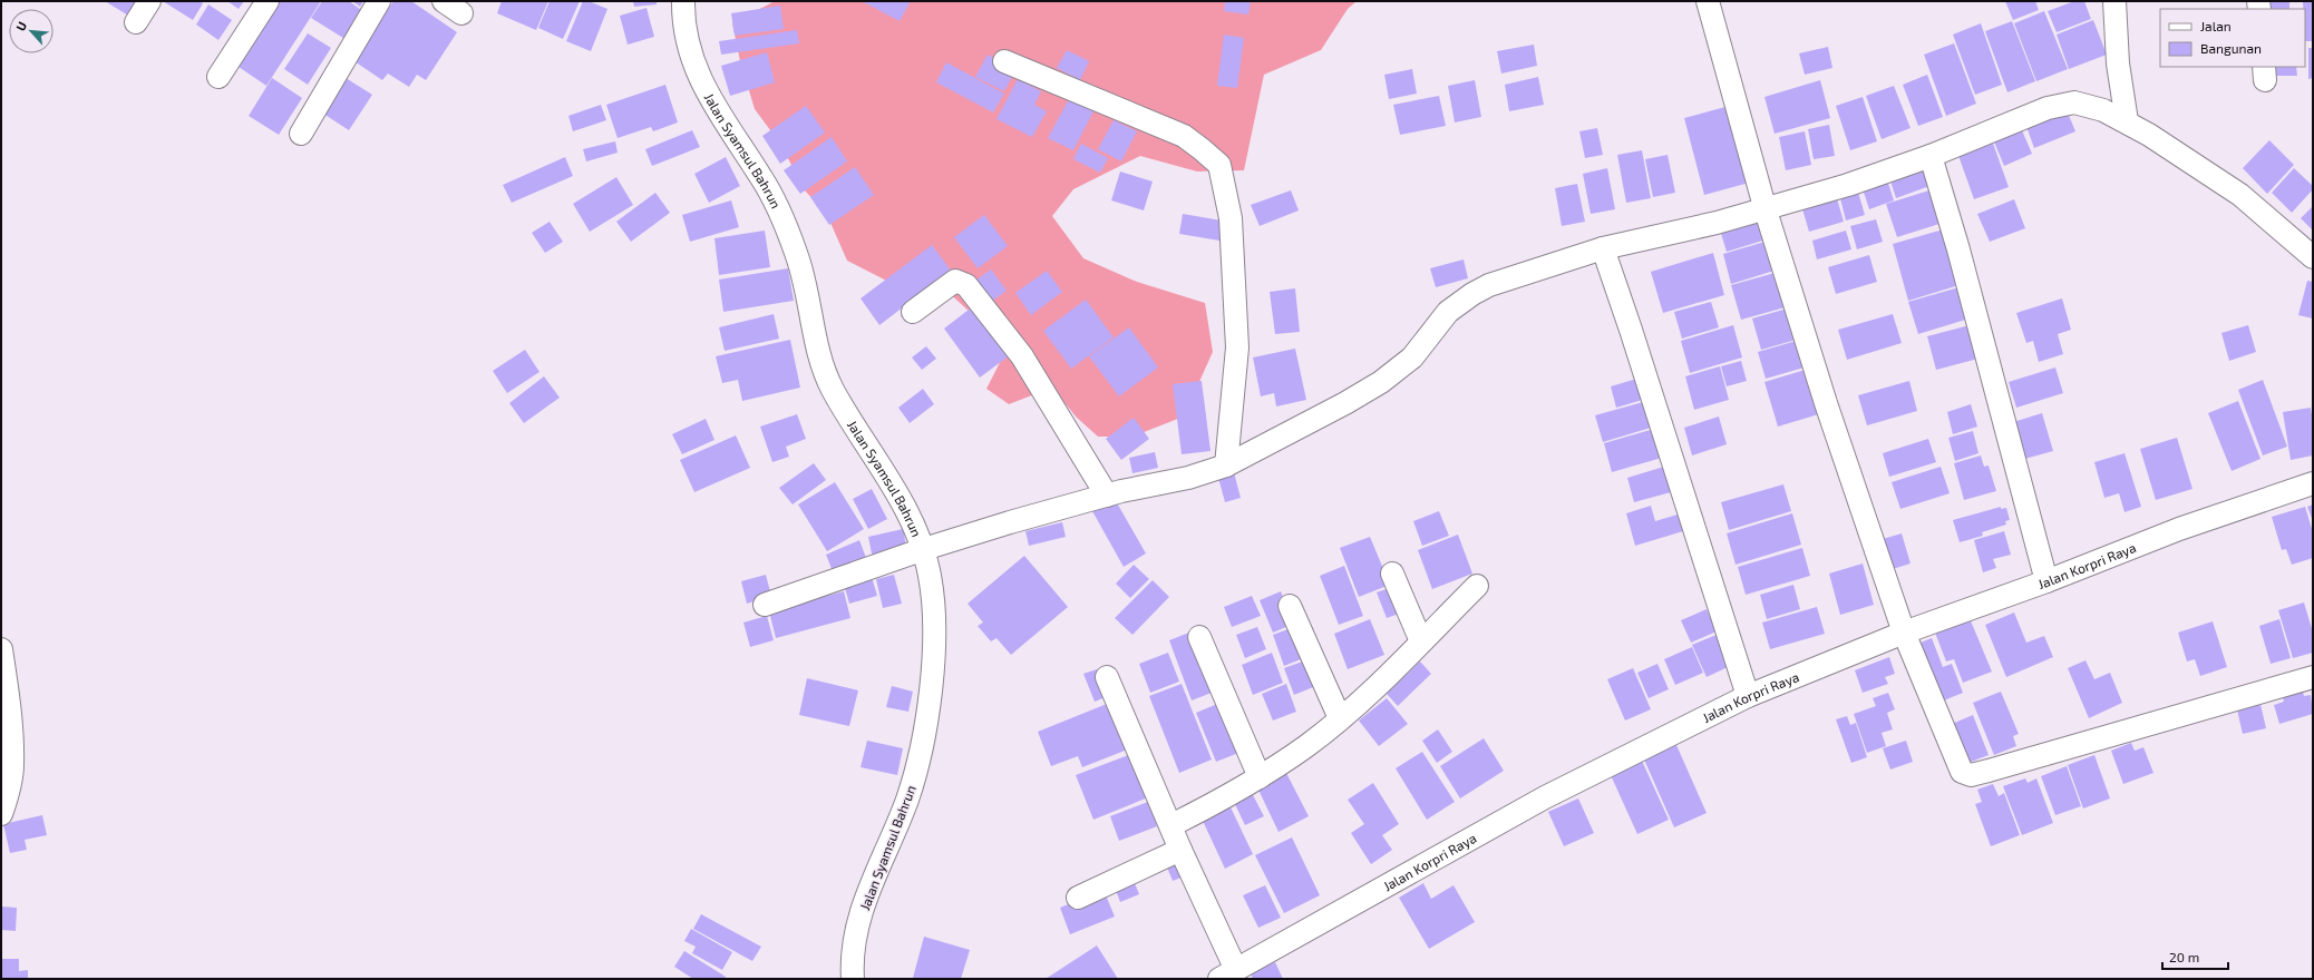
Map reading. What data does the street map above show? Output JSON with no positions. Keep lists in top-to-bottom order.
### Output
{
  "streets": {
    "street": ["Jalan Syamsul Bahrun", "Jalan Korpri Raya"]
  },
  "legend": ["Jalan", "Bangunan"],
  "scale_bar": "20 m",
  "north": "top left"
}
